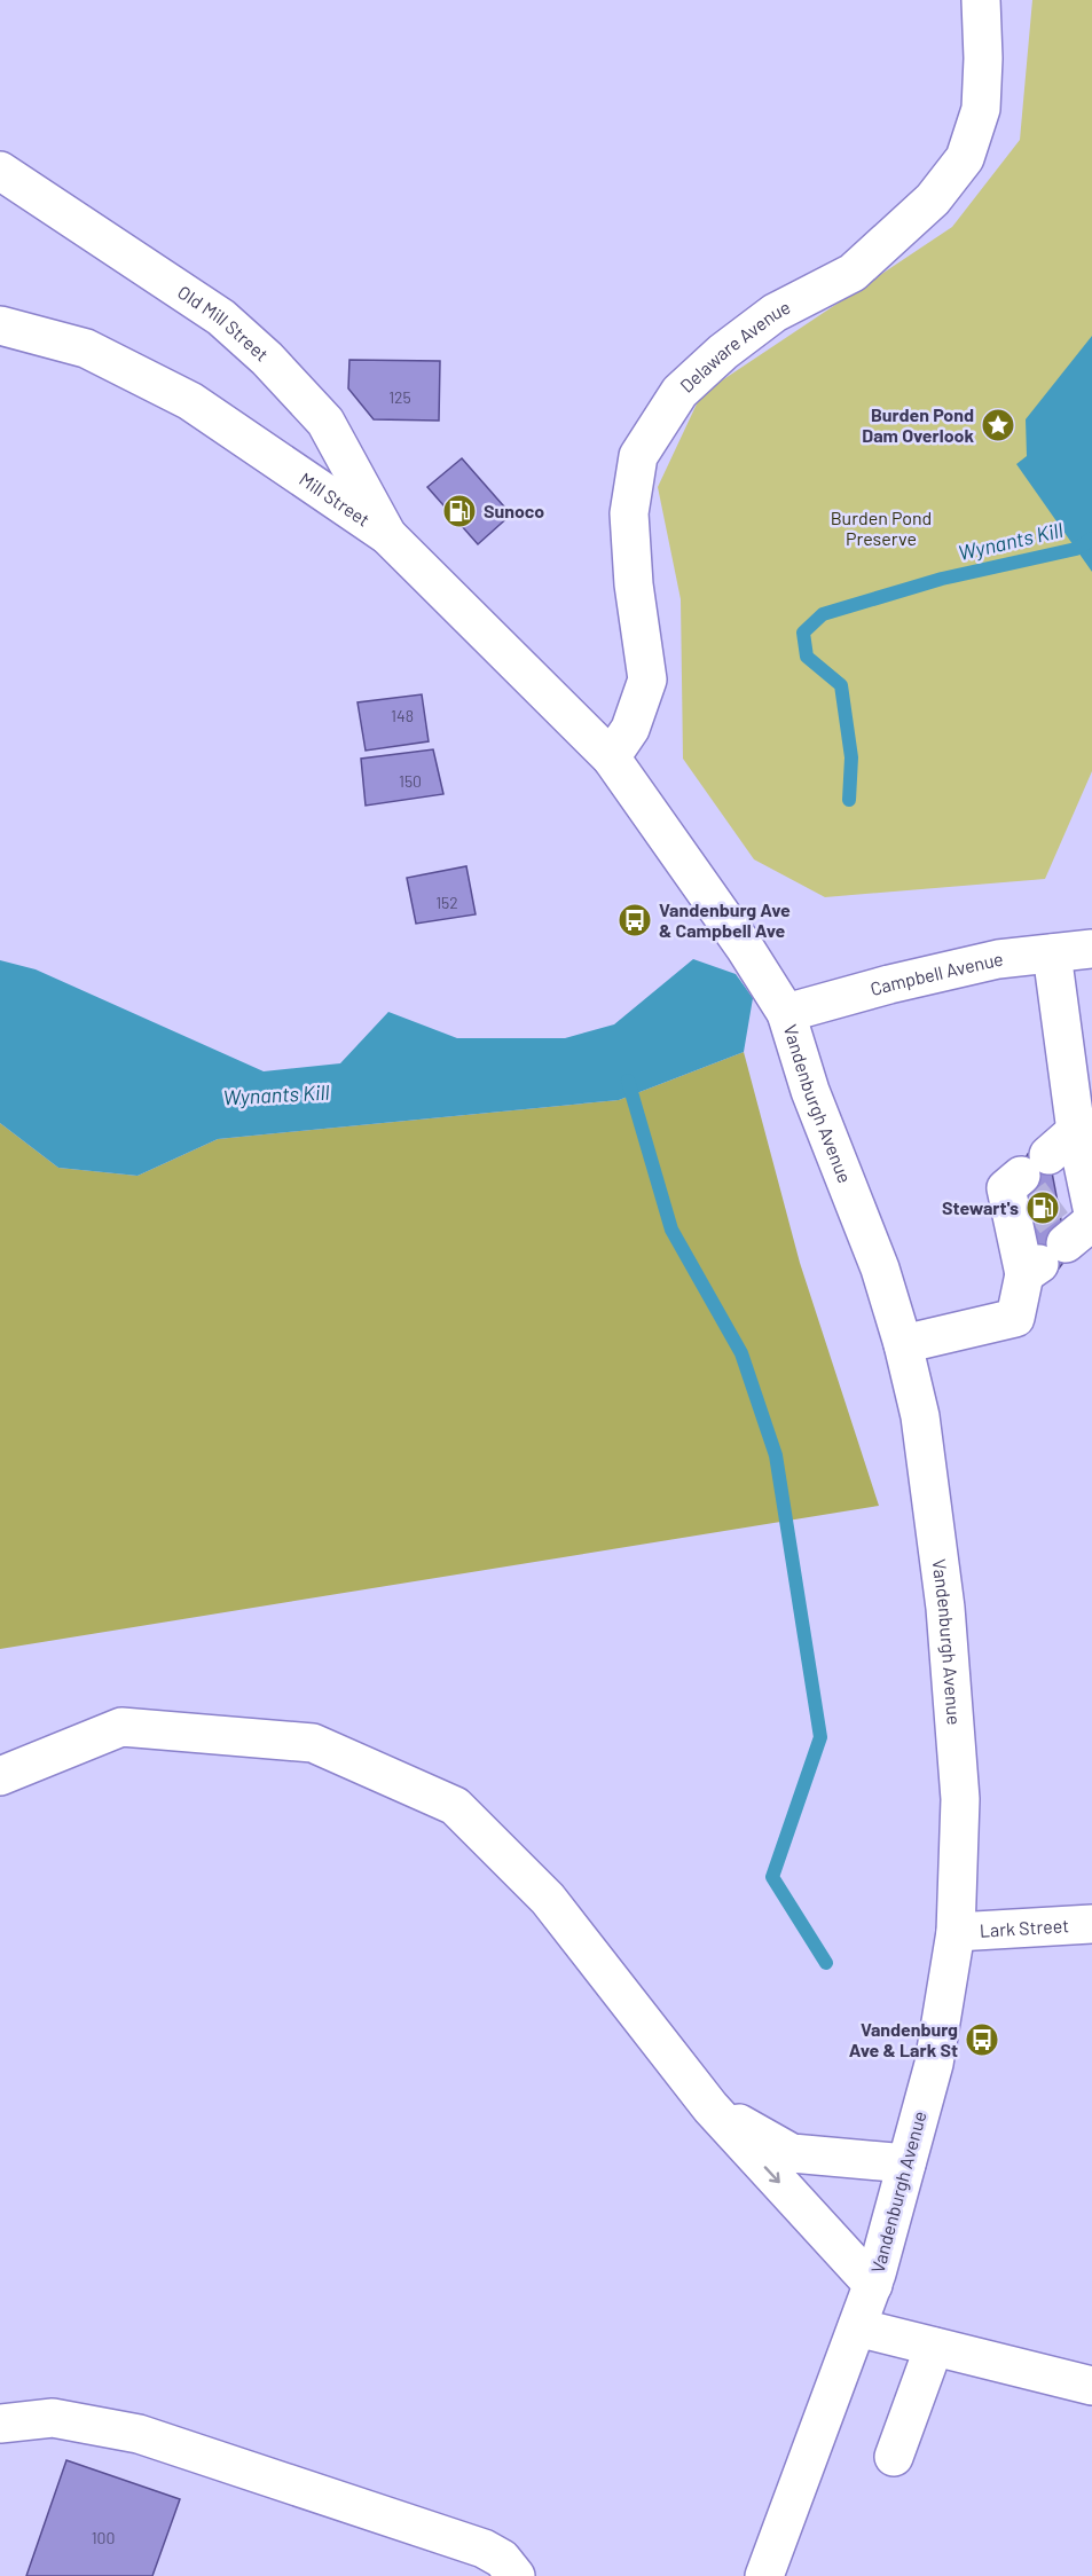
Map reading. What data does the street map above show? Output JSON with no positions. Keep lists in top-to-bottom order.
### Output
{
  "streets": {
    "main road": [
      "Old Mill Street",
      "Delaware Avenue",
      "Mill Street",
      "Campbell Avenue",
      "Vandenburgh Avenue",
      "Lark Street"
    ]
  },
  "crossings": [
    ["Old Mill Street", "Mill Street"],
    ["Delaware Avenue", "Mill Street"],
    ["Delaware Avenue", "Vandenburgh Avenue"],
    ["Mill Street", "Vandenburgh Avenue"],
    ["Campbell Avenue", "Vandenburgh Avenue"],
    ["Vandenburgh Avenue", "Lark Street"]
  ],
  "water": ["Wynants Kill"],
  "parks": ["Burden Pond Preserve"],
  "places": {
    "place": ["Burden Pond Dam Overlook"],
    "fuel station": ["Sunoco", "Stewart's"],
    "bus stop": ["Vandenburg Ave & Campbell Ave", "Vandenburg Ave & Lark St"]
  },
  "house_numbers": [
    "125",
    "148",
    "150",
    "152",
    "100"
  ]
}
